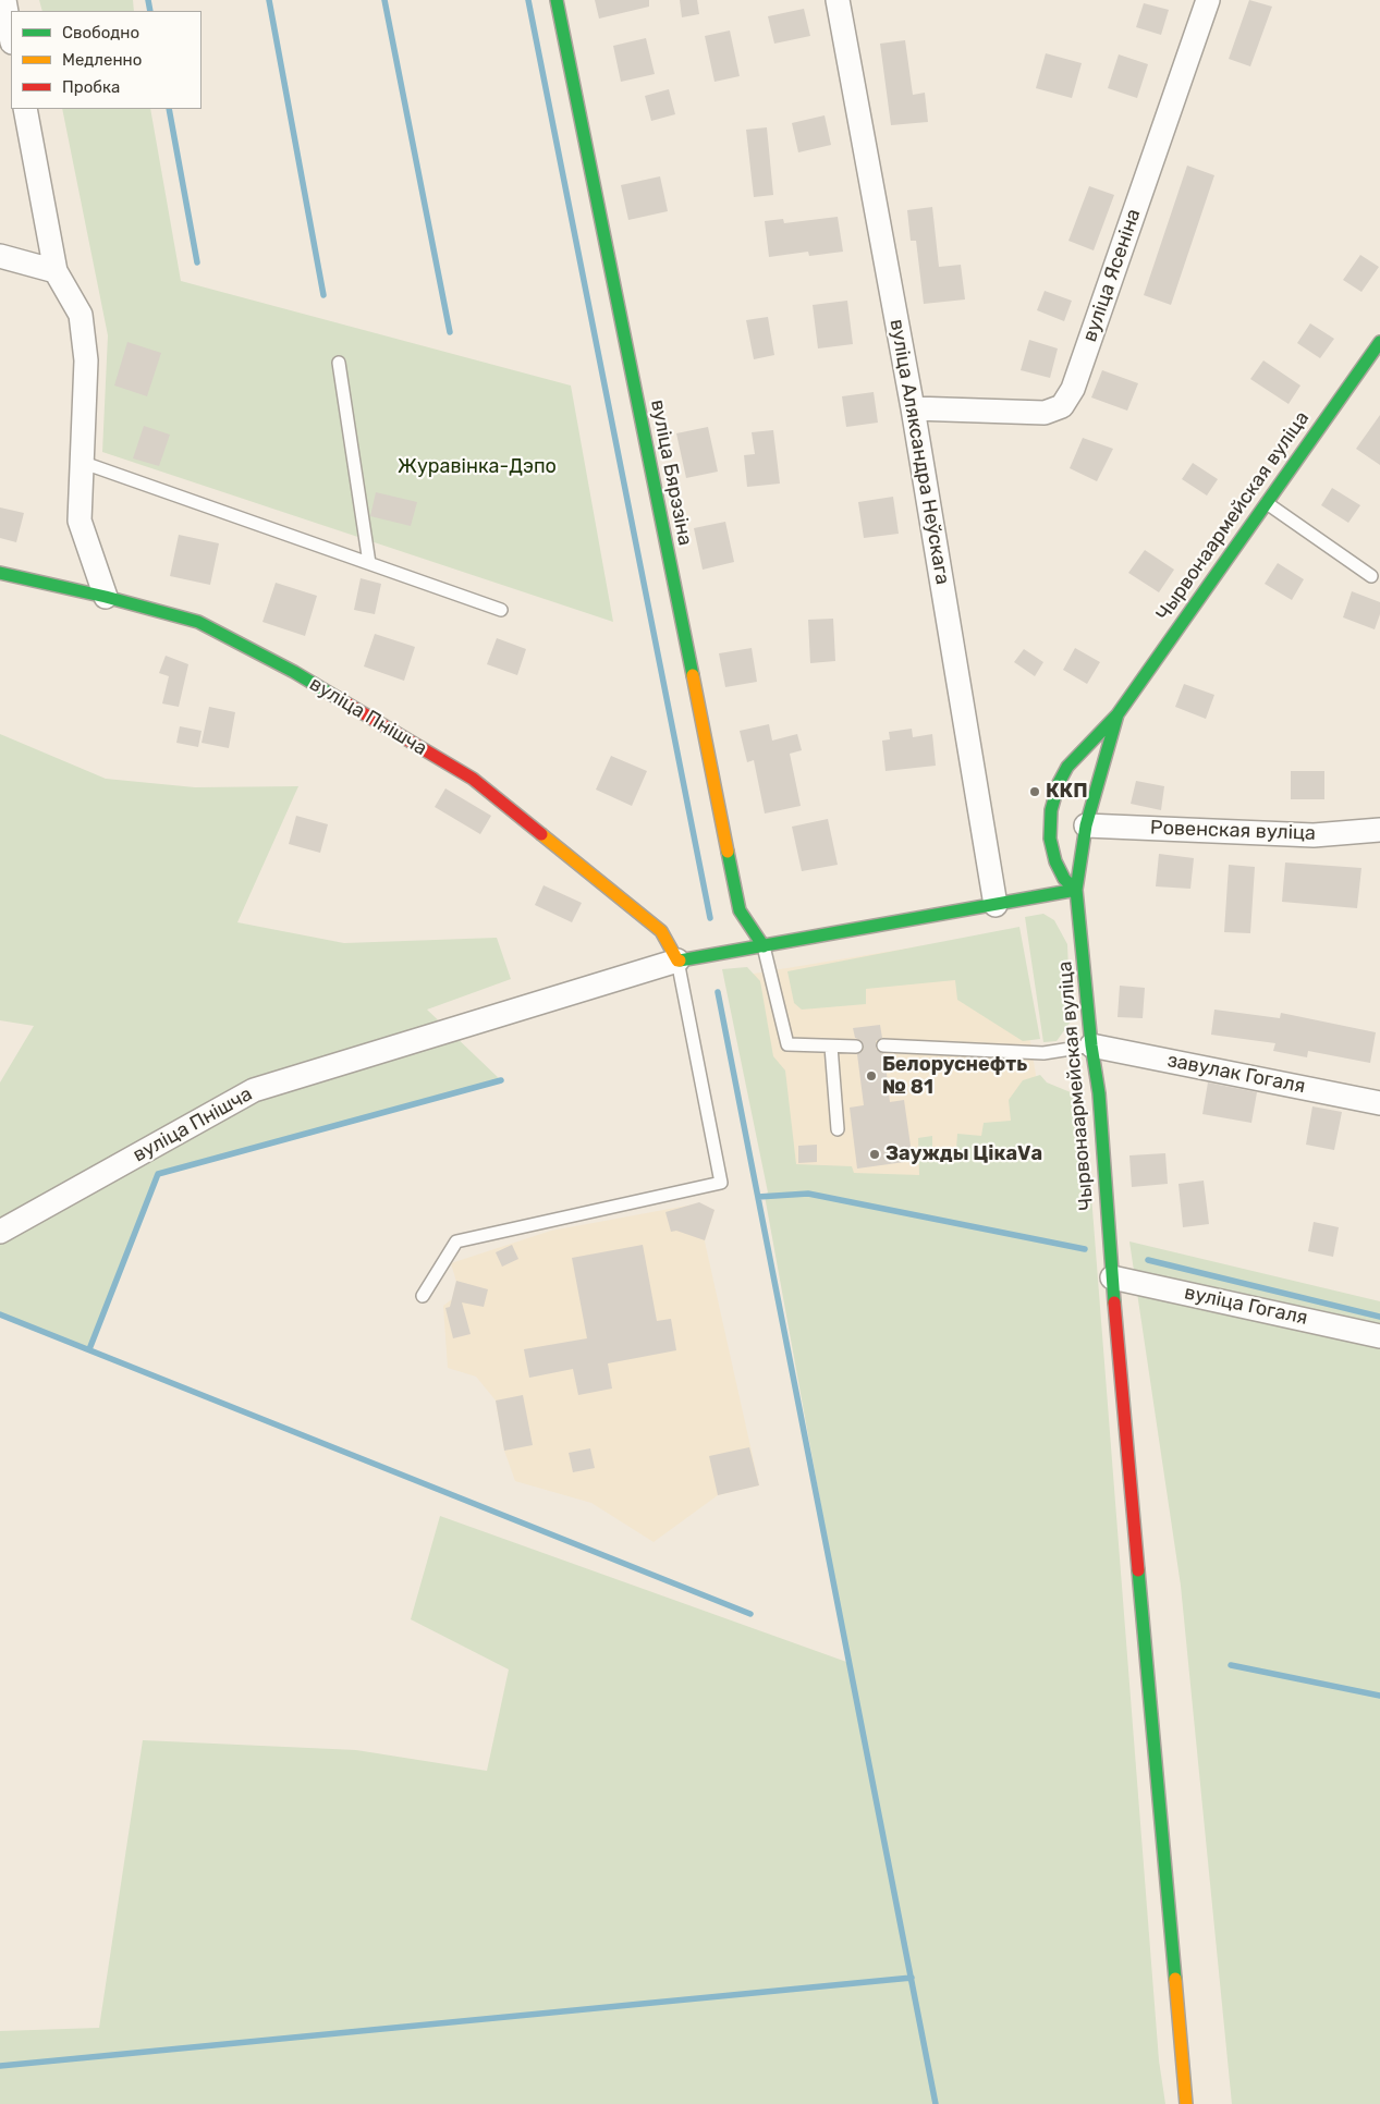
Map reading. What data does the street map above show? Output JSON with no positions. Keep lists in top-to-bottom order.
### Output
{
  "streets": {
    "street": [
      "вуліца Ясеніна",
      "вуліца Аляксандра Неўскага",
      "вуліца Бярэзіна",
      "Чырвонаармейская вуліца",
      "вуліца Пнішча",
      "Ровенская вуліца",
      "завулак Гогаля",
      "вуліца Гогаля"
    ]
  },
  "crossings": [
    ["вуліца Ясеніна", "вуліца Аляксандра Неўскага"],
    ["вуліца Аляксандра Неўскага", "вуліца Пнішча"],
    ["вуліца Бярэзіна", "вуліца Пнішча"],
    ["Чырвонаармейская вуліца", "вуліца Пнішча"],
    ["Чырвонаармейская вуліца", "Ровенская вуліца"],
    ["Чырвонаармейская вуліца", "завулак Гогаля"],
    ["Чырвонаармейская вуліца", "вуліца Гогаля"]
  ],
  "parks": ["Журавінка-Дэпо"],
  "places": ["ККП", "Белоруснефть № 81", "Заужды ЦікаVа"],
  "legend": ["Свободно", "Медленно", "Пробка"]
}
